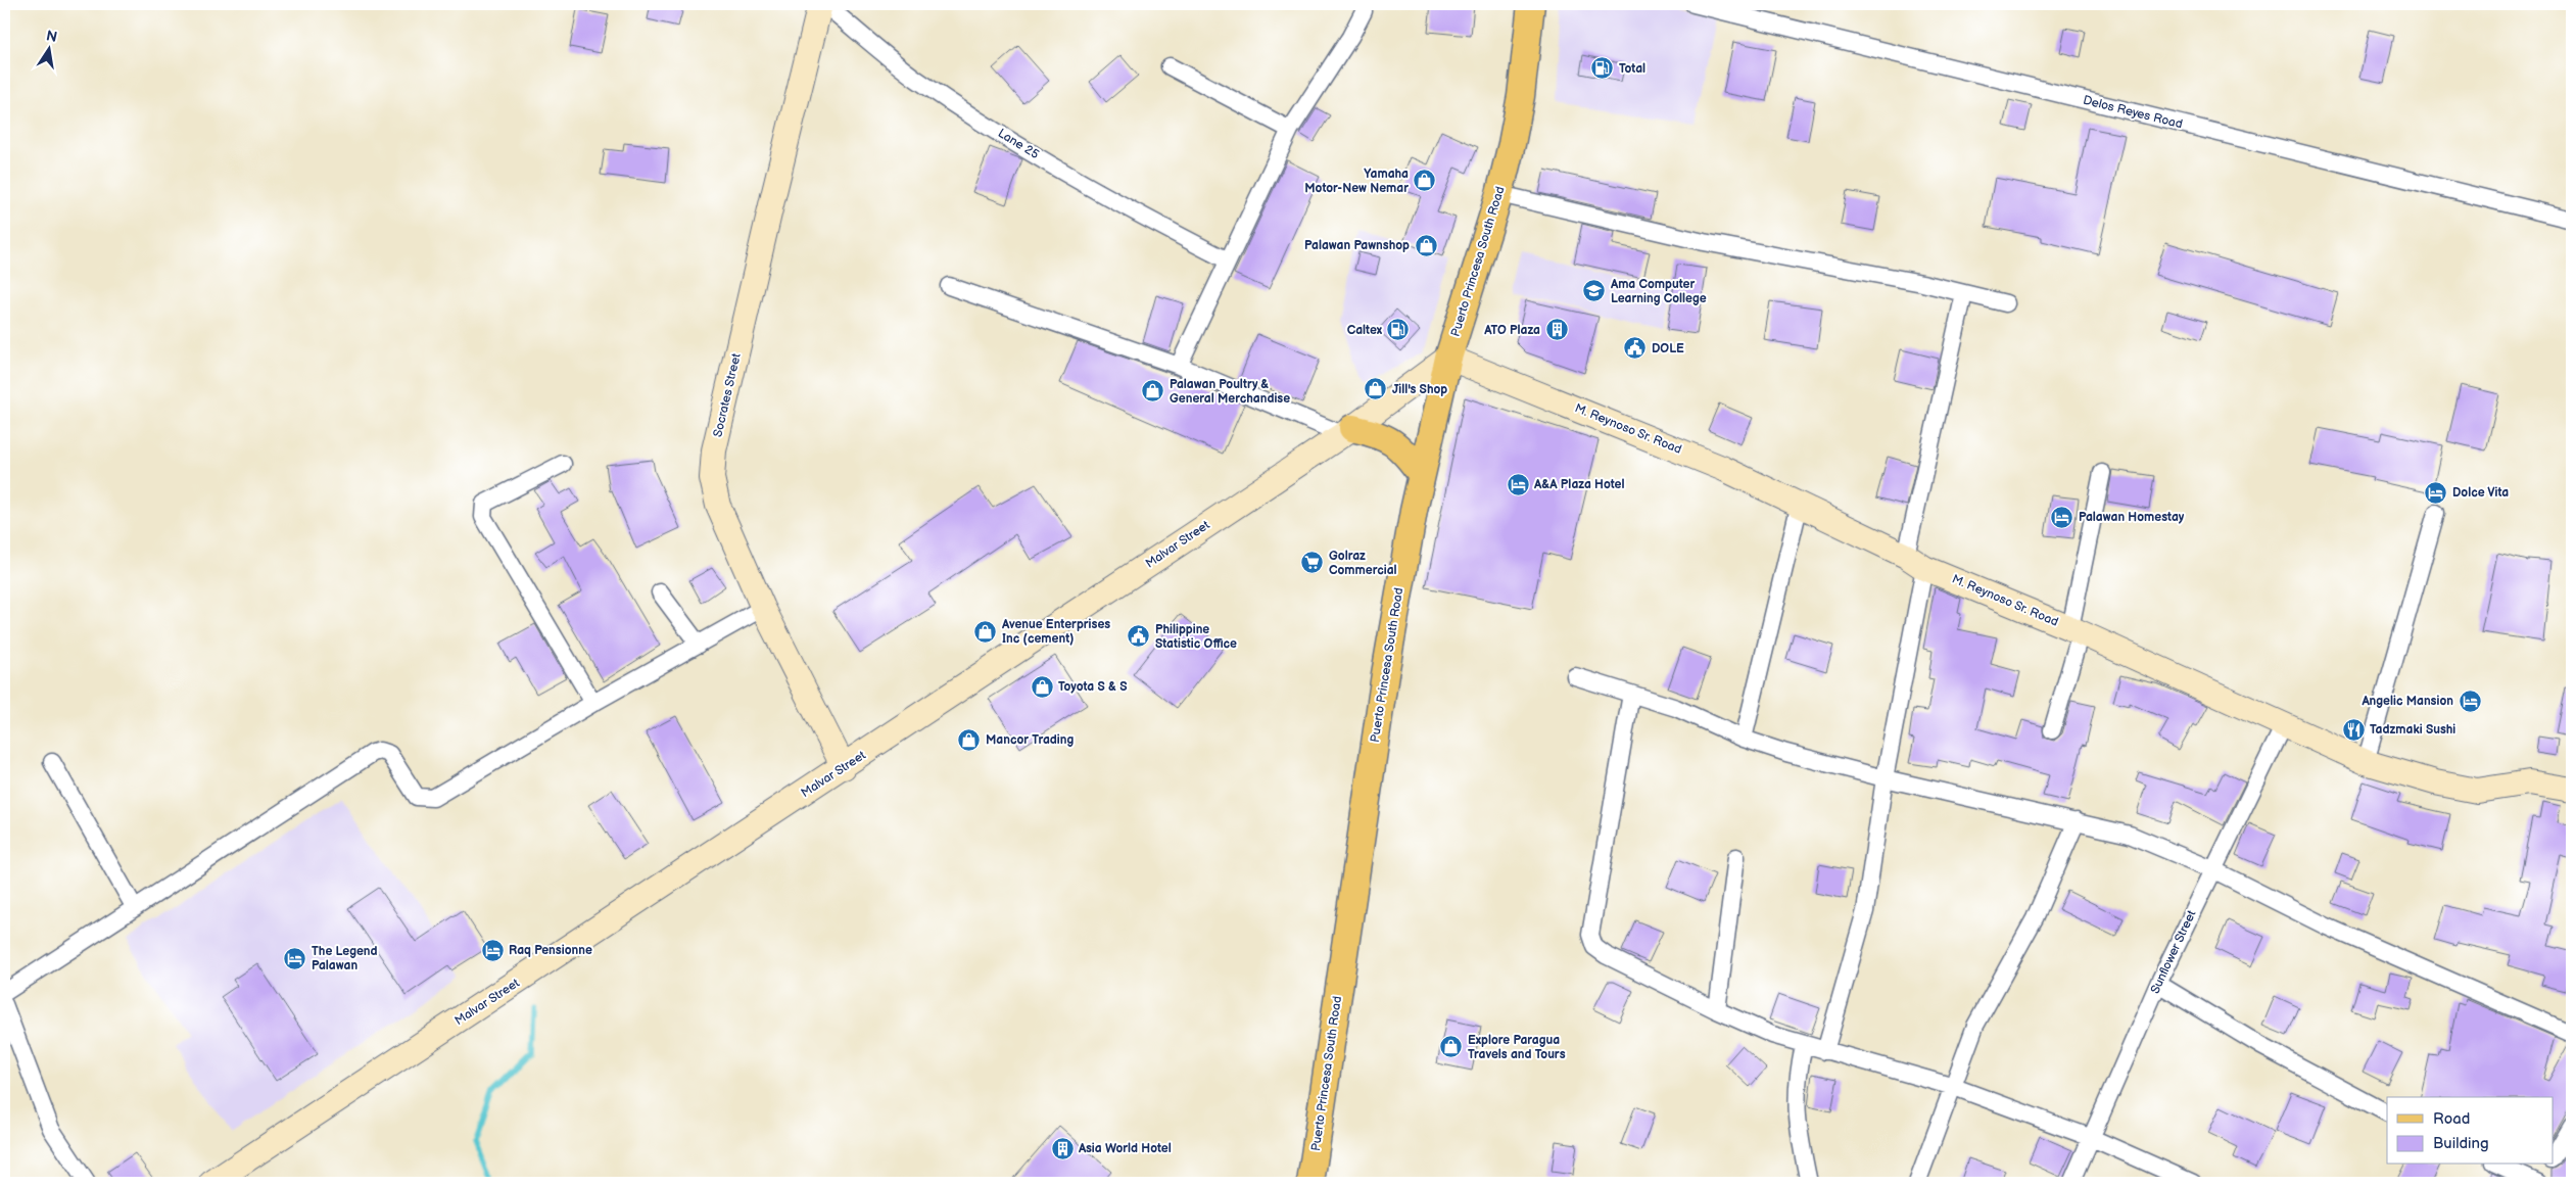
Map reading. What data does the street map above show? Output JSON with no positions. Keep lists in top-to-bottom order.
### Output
{
  "streets": {
    "main road": ["Puerto Princesa South Road"],
    "street": [
      "Delos Reyes Road",
      "Lane 25",
      "Socrates Street",
      "M. Reynoso Sr. Road",
      "Malvar Street",
      "Sunflower Street"
    ]
  },
  "crossings": [
    ["Lane 25", "Socrates Street"],
    ["Puerto Princesa South Road", "M. Reynoso Sr. Road"],
    ["Puerto Princesa South Road", "Malvar Street"],
    ["Socrates Street", "Malvar Street"],
    ["M. Reynoso Sr. Road", "Malvar Street"],
    ["M. Reynoso Sr. Road", "Sunflower Street"]
  ],
  "places": {
    "fuel station": ["Total", "Caltex"],
    "shop": [
      "Yamaha Motor-New Nemar",
      "Palawan Pawnshop",
      "Jill's Shop",
      "Palawan Poultry & General Merchandise",
      "Avenue Enterprises Inc (cement)",
      "Toyota S & S",
      "Mancor Trading",
      "Explore Paragua Travels and Tours"
    ],
    "school or university": ["Ama Computer Learning College"],
    "building": ["ATO Plaza", "Asia World Hotel"],
    "public building": ["DOLE", "Philippine Statistic Office"],
    "hotel": [
      "A&A Plaza Hotel",
      "Dolce Vita",
      "Palawan Homestay",
      "Angelic Mansion",
      "Raq Pensionne",
      "The Legend Palawan"
    ],
    "supermarket": ["Golraz Commercial"],
    "restaurant": ["Tadzmaki Sushi"]
  },
  "legend": ["Road", "Building"],
  "north": "top"
}
